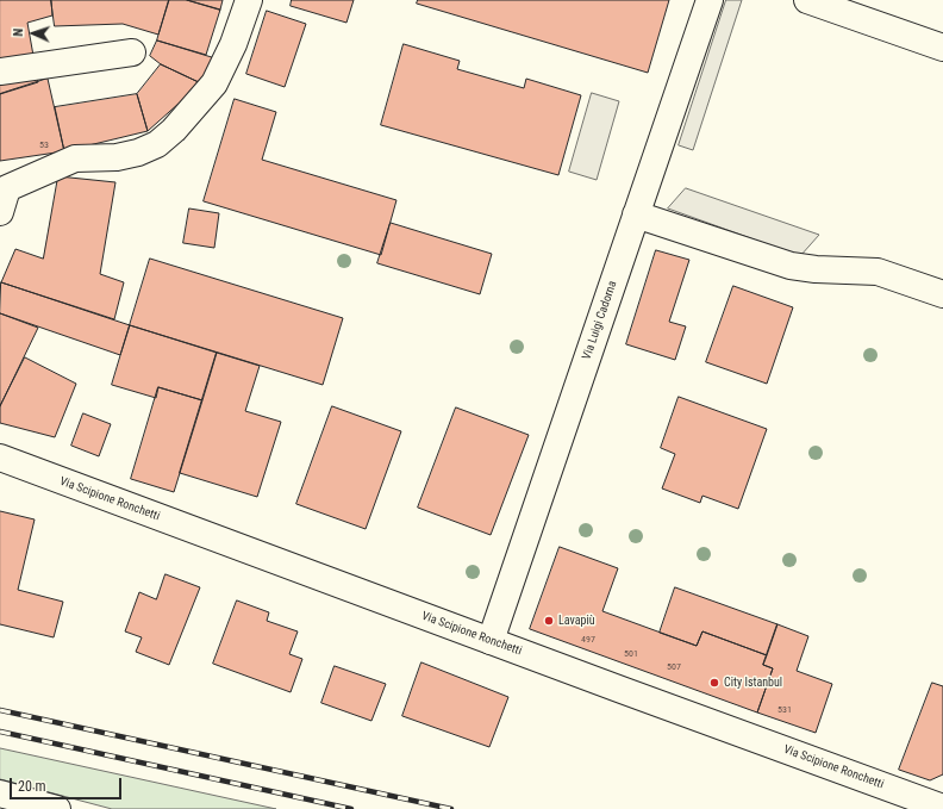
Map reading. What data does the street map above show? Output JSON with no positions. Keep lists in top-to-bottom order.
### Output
{
  "streets": {
    "street": ["Via Luigi Cadorna", "Via Scipione Ronchetti"]
  },
  "crossings": [
    ["Via Luigi Cadorna", "Via Scipione Ronchetti"]
  ],
  "places": ["Lavapiù", "City Istanbul"],
  "house_numbers": [
    "53",
    "497",
    "501",
    "507",
    "531"
  ],
  "scale_bar": "20 m",
  "north": "left"
}
